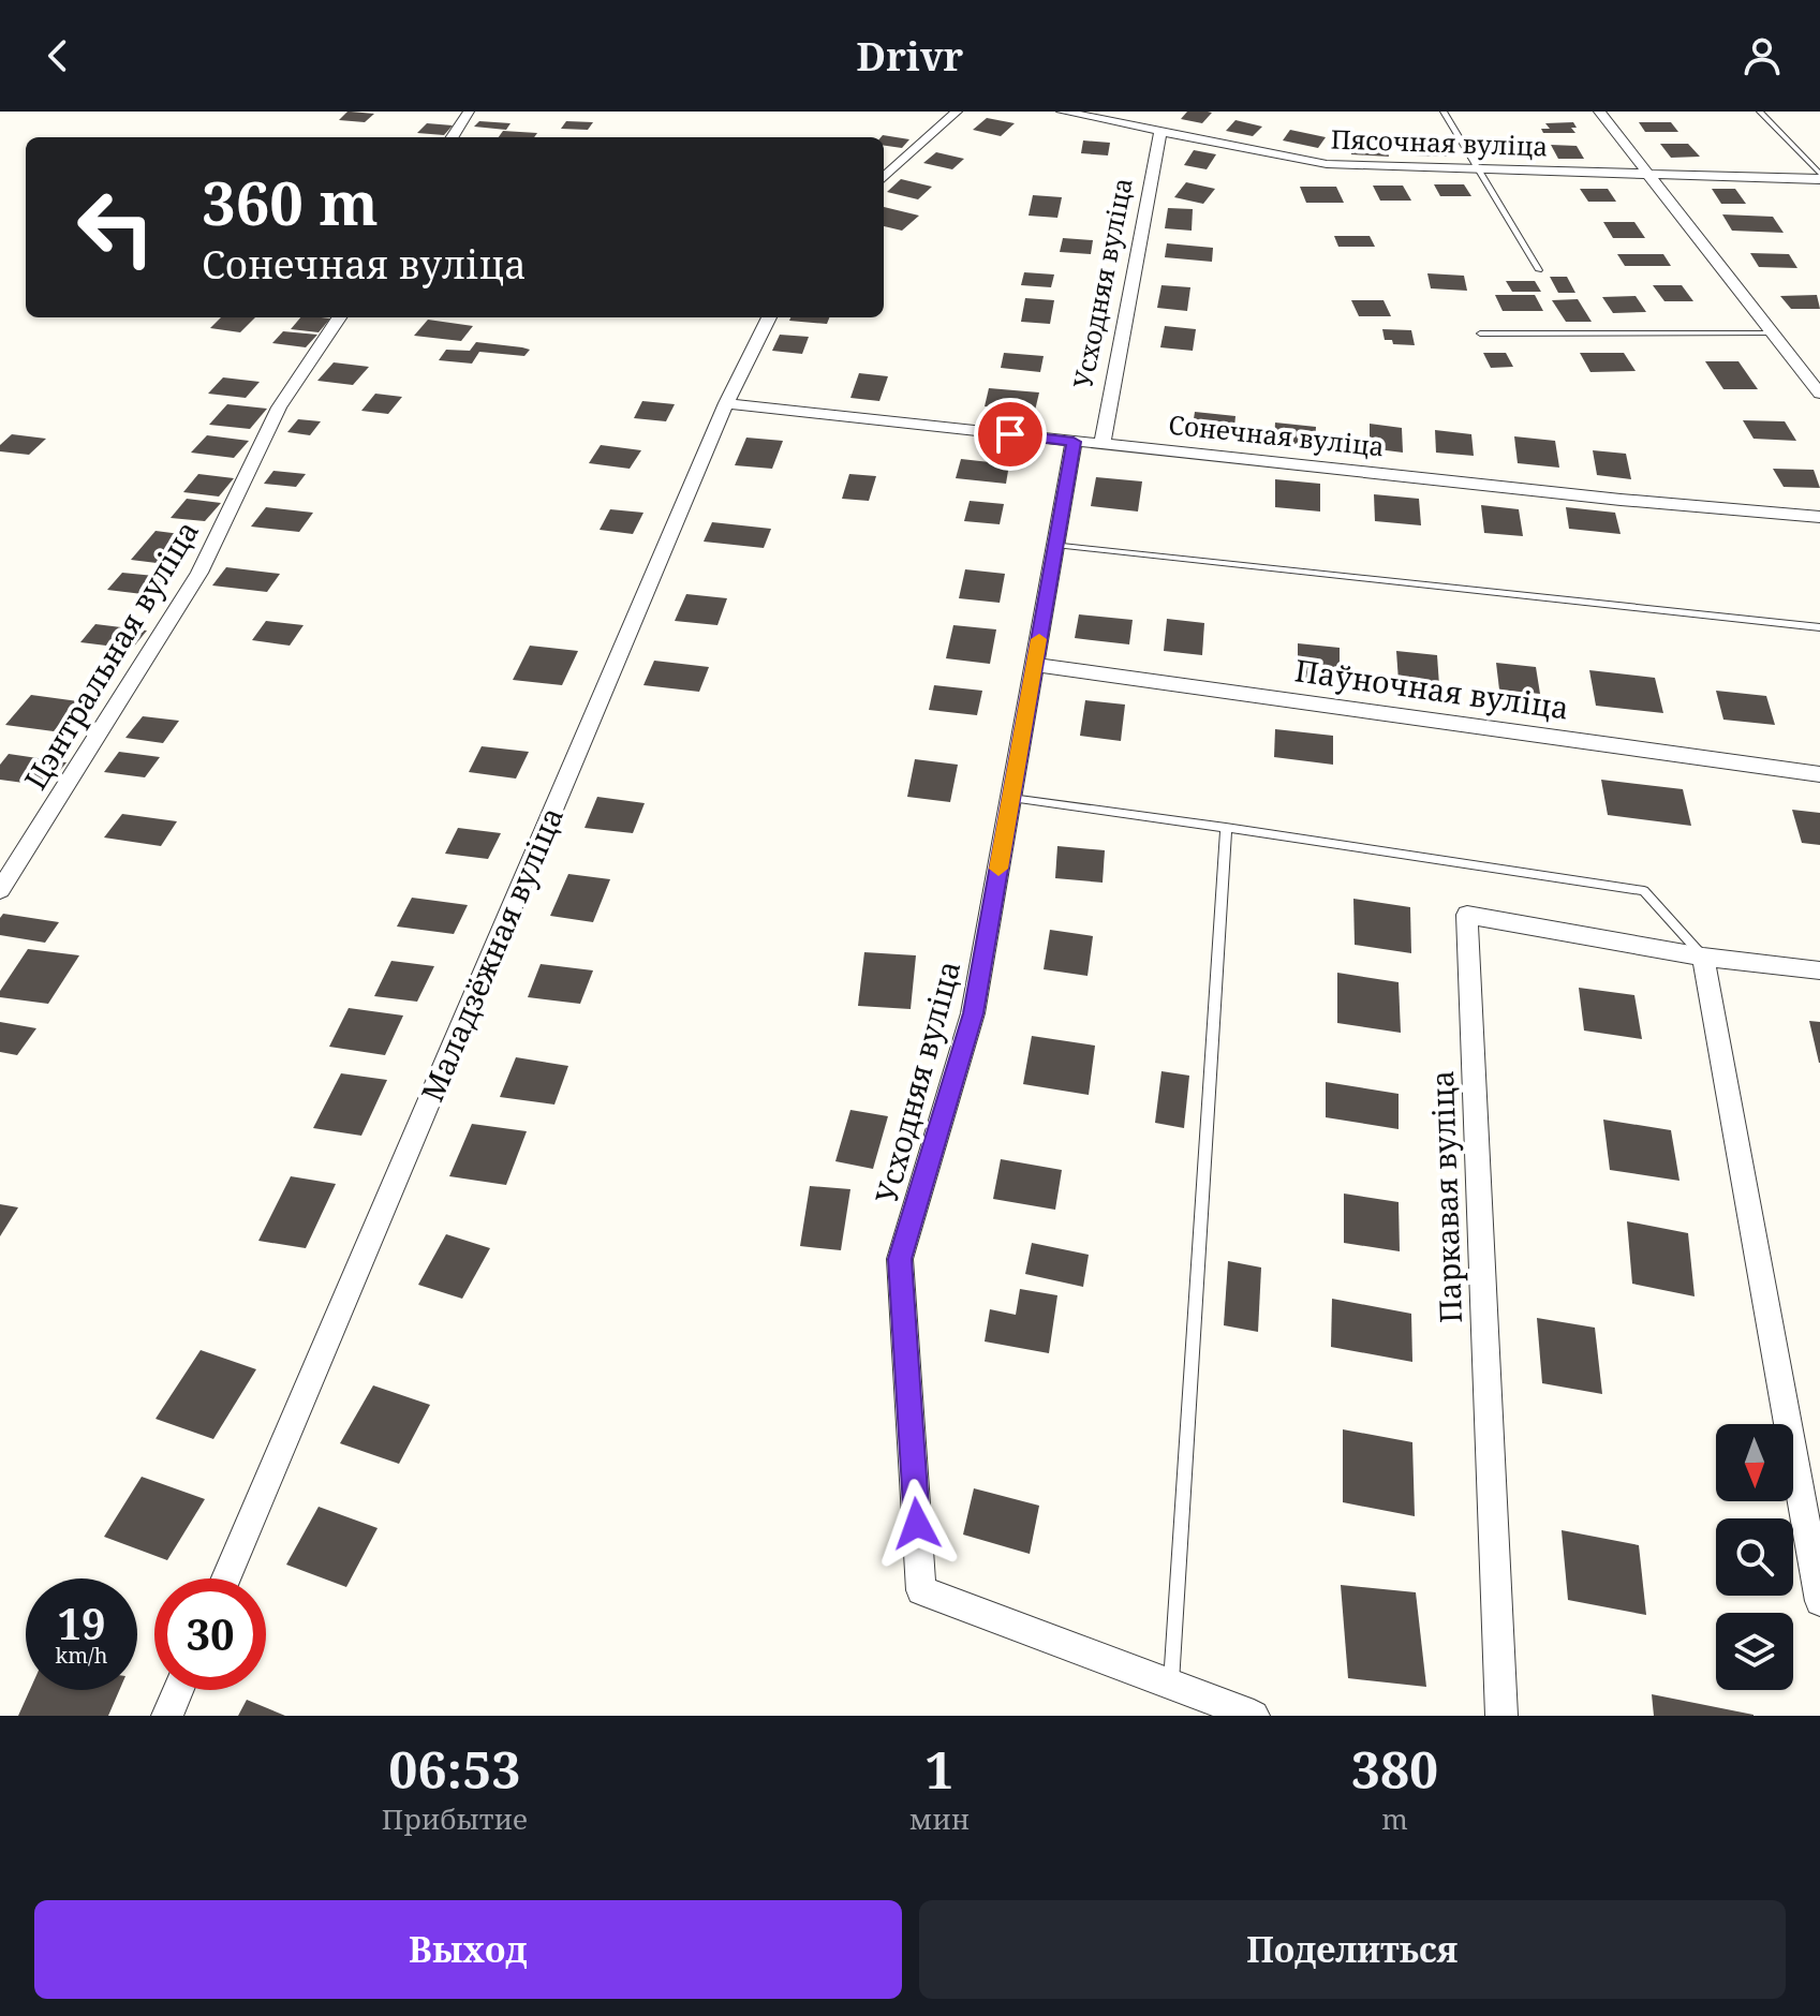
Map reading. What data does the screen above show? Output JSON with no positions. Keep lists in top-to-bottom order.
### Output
{
  "streets": {
    "street": [
      "Пясочная вуліца",
      "Усходняя вуліца",
      "Сонечная вуліца",
      "Цэнтральная вуліца",
      "Паўночная вуліца",
      "Маладзёжная вуліца",
      "Паркавая вуліца"
    ]
  },
  "crossings": [
    ["Пясочная вуліца", "Усходняя вуліца"],
    ["Усходняя вуліца", "Сонечная вуліца"],
    ["Усходняя вуліца", "Паўночная вуліца"],
    ["Сонечная вуліца", "Маладзёжная вуліца"]
  ],
  "north": "bottom",
  "page": {
    "header": "Drivr",
    "turn": ["360 m", "Сонечная вуліца"],
    "speed": "19 km/h",
    "limit": "30",
    "eta": [
      "06:53",
      "Прибытие",
      "1",
      "мин",
      "380",
      "m"
    ],
    "buttons": ["Выход", "Поделиться"]
  }
}
